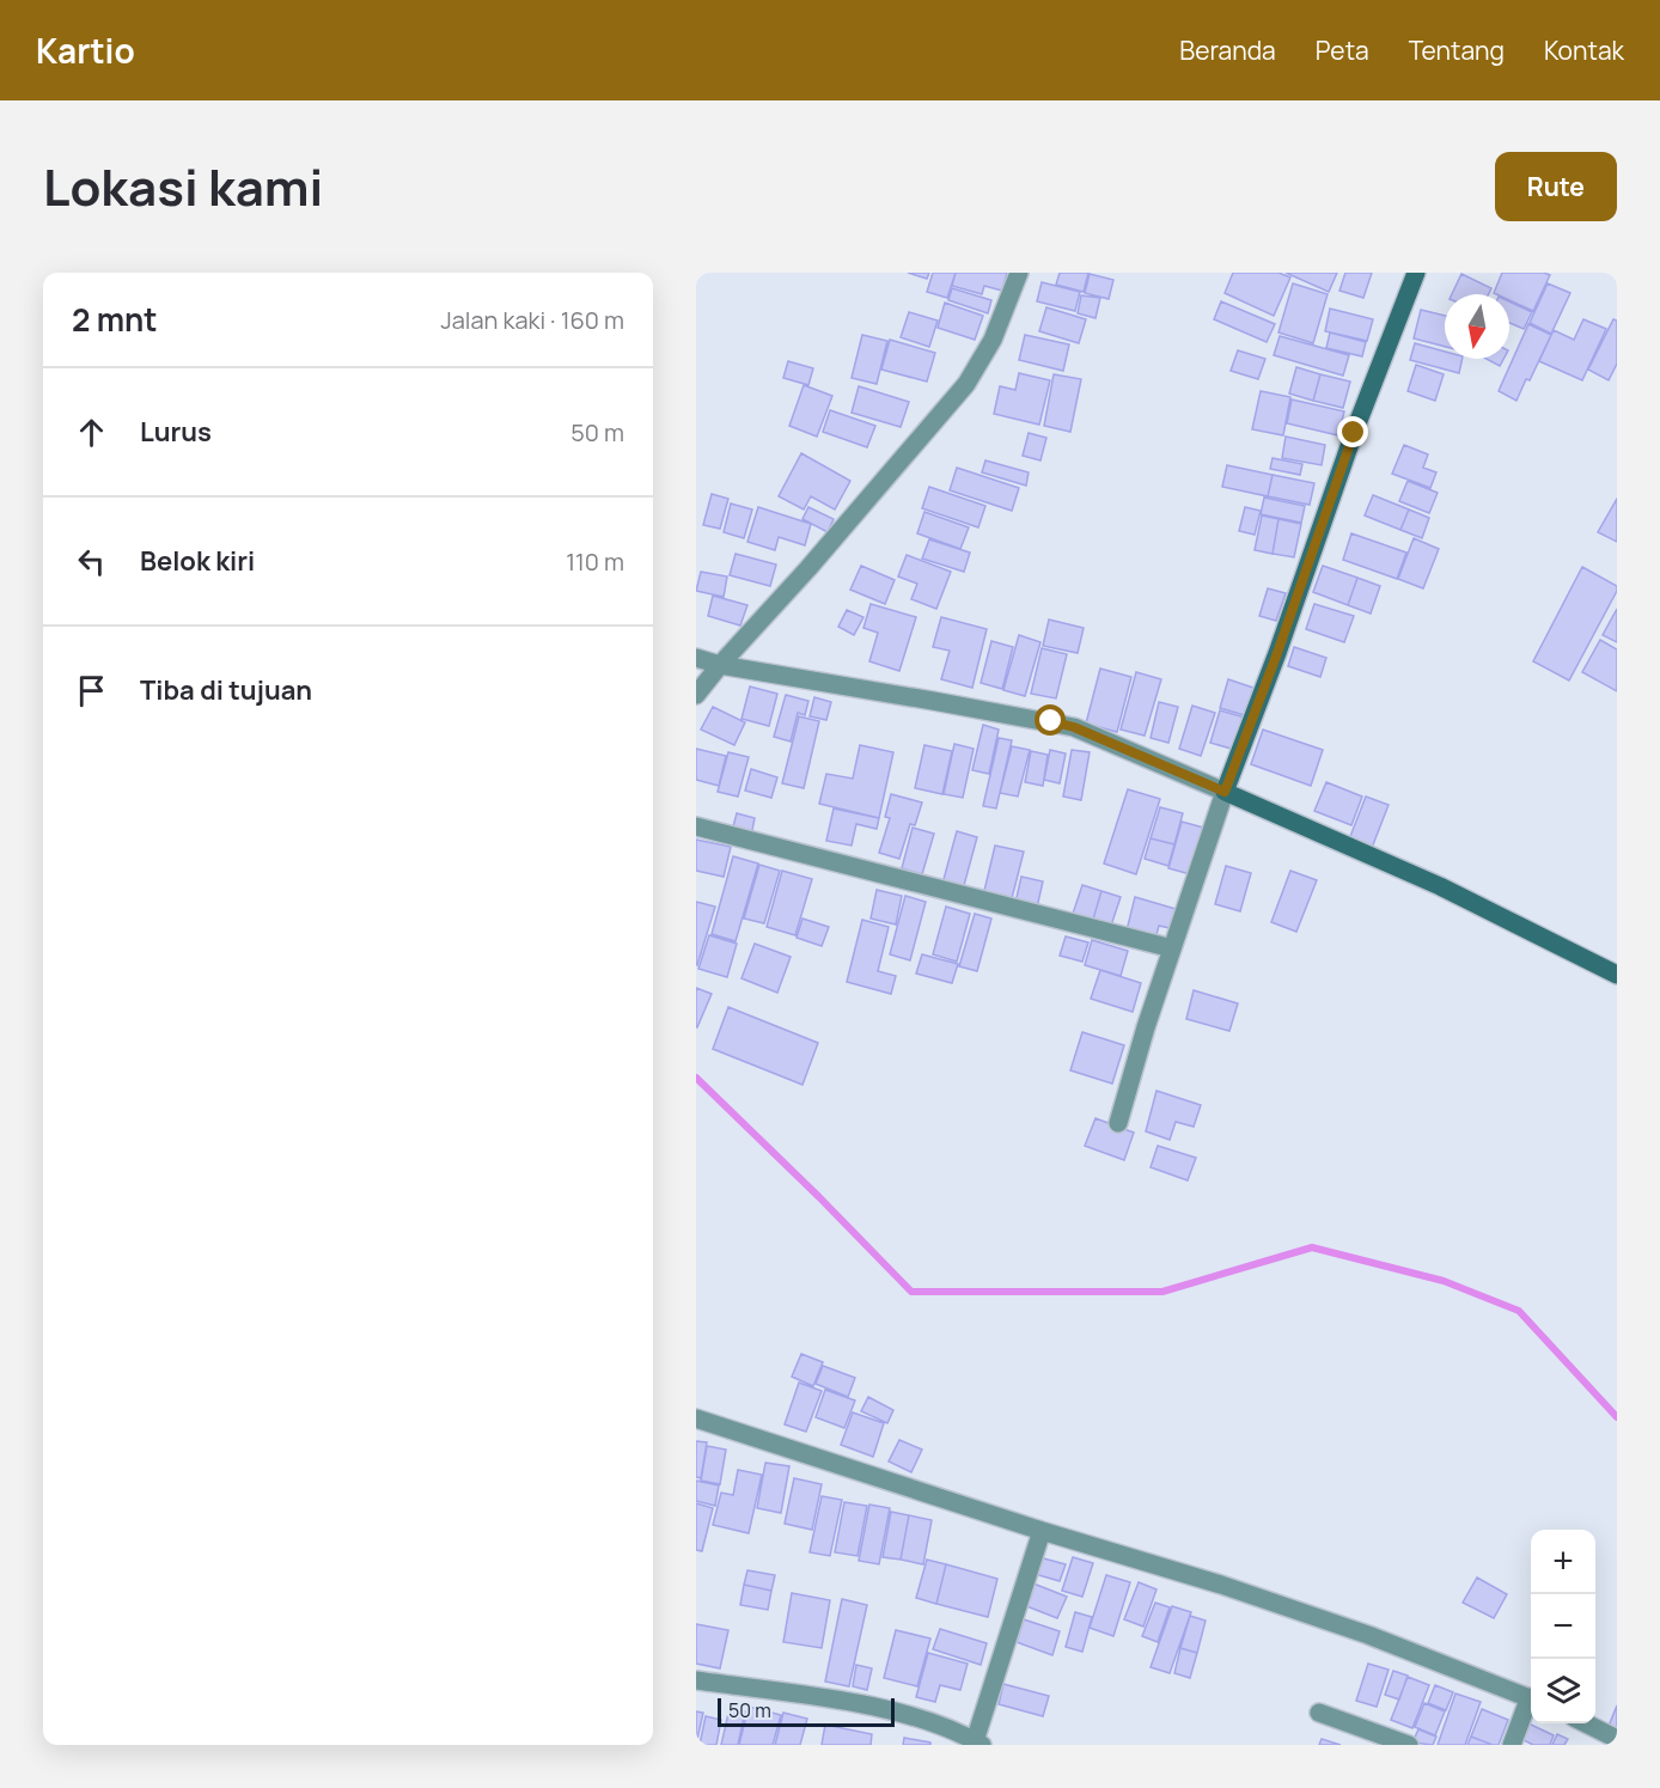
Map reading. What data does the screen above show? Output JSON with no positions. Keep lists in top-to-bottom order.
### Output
{
  "scale_bar": "50 m",
  "north": "bottom",
  "page": {
    "header": "Kartio",
    "nav": [
      "Beranda",
      "Peta",
      "Tentang",
      "Kontak"
    ],
    "title": "Lokasi kami",
    "buttons": "Rute",
    "heading": ["2 mnt", "Jalan kaki · 160 m"],
    "list": [
      ["Lurus", "50 m"],
      ["Belok kiri", "110 m"],
      "Tiba di tujuan"
    ],
    "map_buttons": ["+", "−"],
    "scale": "50 m"
  }
}
